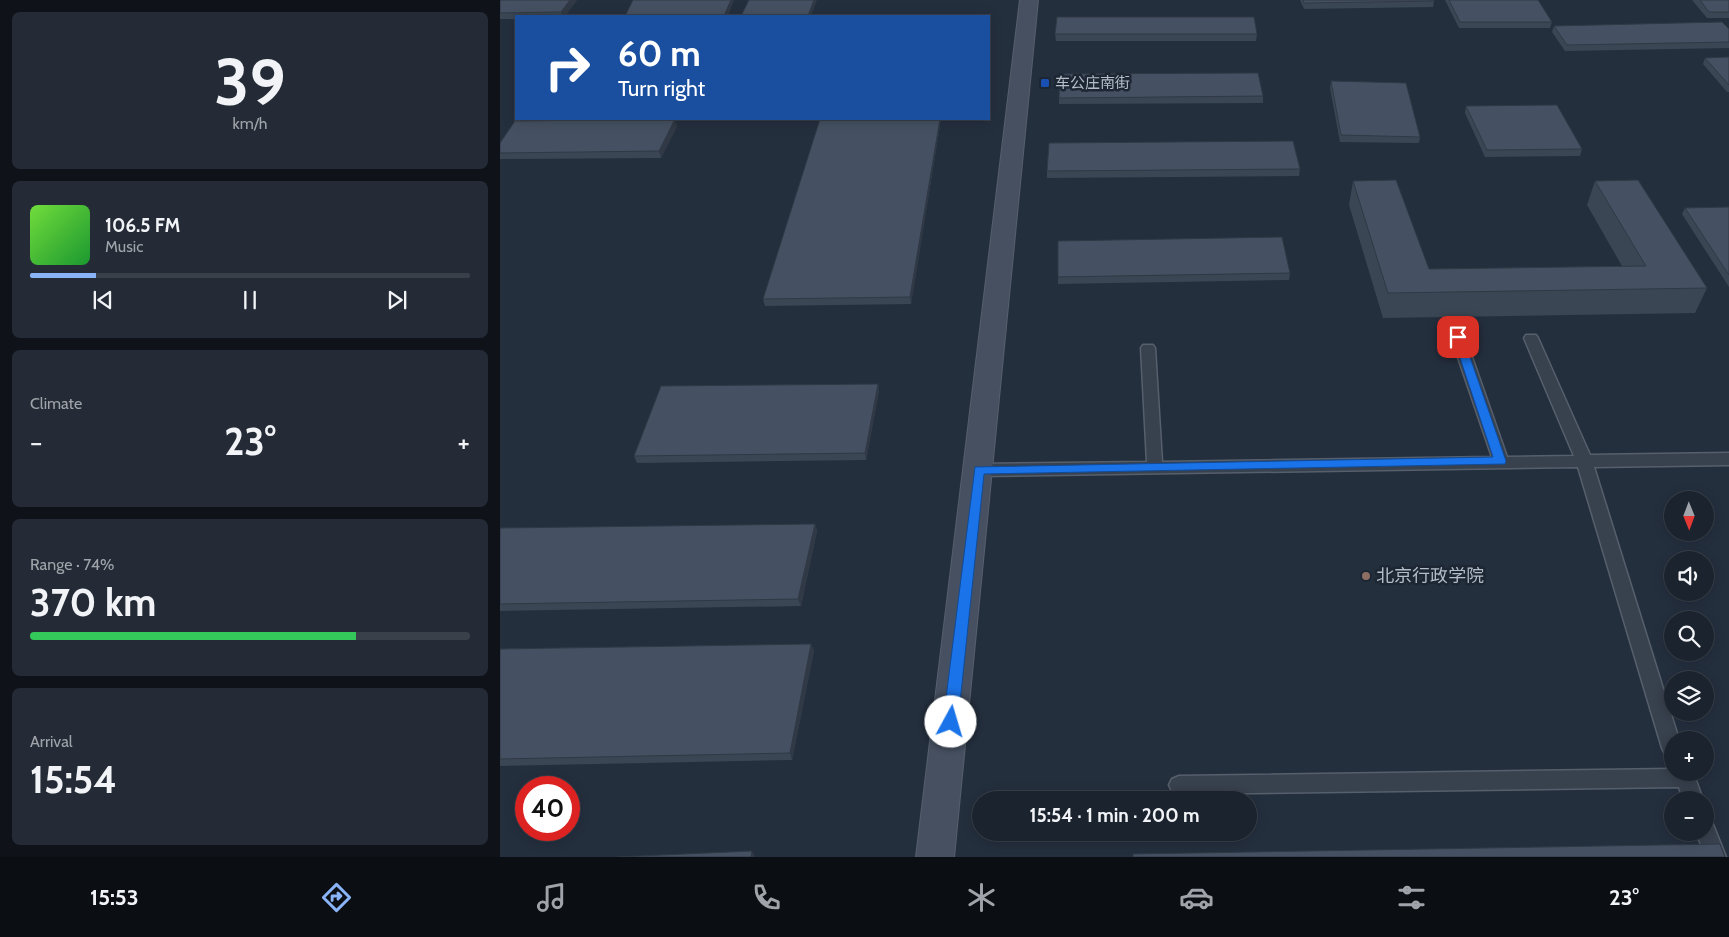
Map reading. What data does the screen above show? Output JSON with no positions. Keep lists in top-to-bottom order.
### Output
{
  "places": {
    "transit": ["车公庄南街"],
    "other": ["北京行政学院"]
  },
  "north": "bottom",
  "page": {
    "tile": [
      ["39", "km/h"],
      "Climate",
      ["Range · 74%", "370 km"],
      ["Arrival", "15:54"]
    ],
    "turn": ["60 m", "Turn right"],
    "song": ["106.5 FM", "Music"],
    "heat": ["−", "23°", "+"],
    "map_buttons": ["+", "−"],
    "limit": "40",
    "trip": "15:54 · 1 min · 200 m",
    "tabs": ["15:53", "23°"]
  }
}
